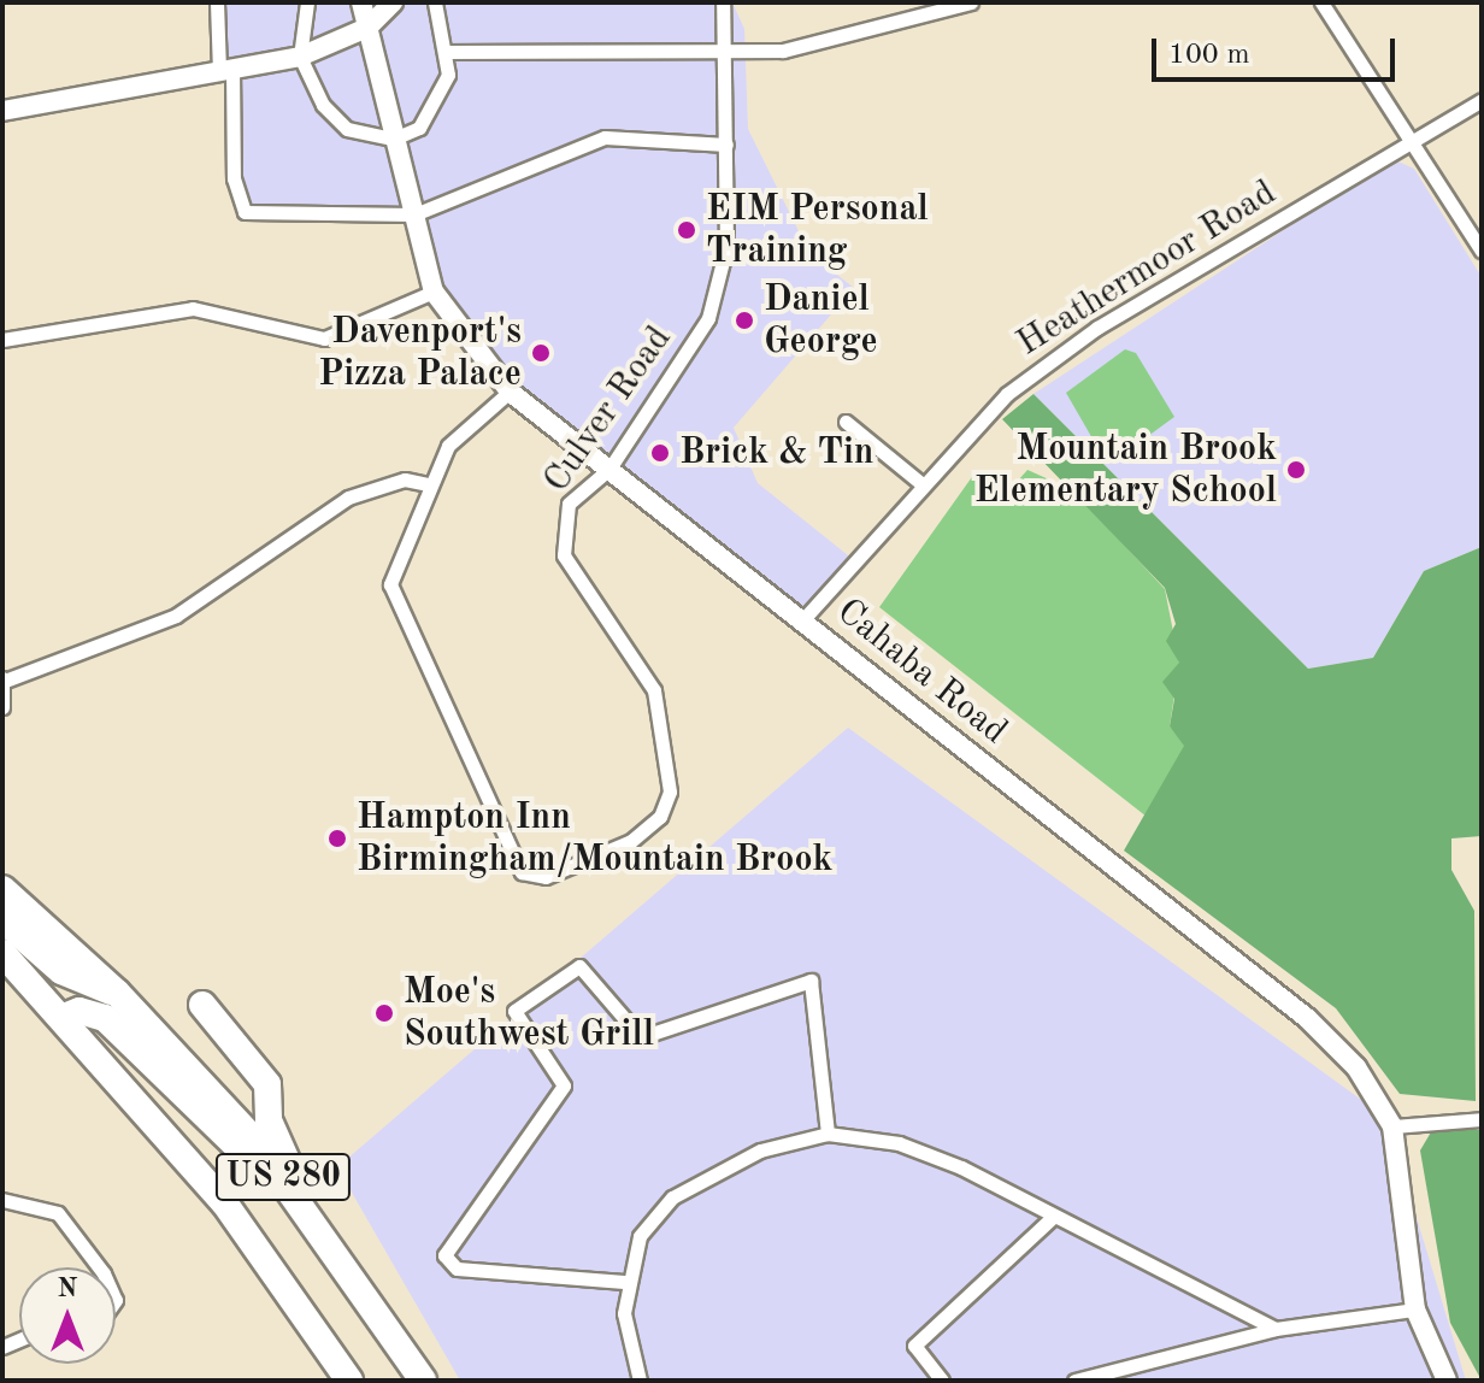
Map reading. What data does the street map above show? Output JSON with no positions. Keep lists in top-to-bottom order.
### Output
{
  "streets": {
    "highway": ["US 280"],
    "street": ["Heathermoor Road", "Culver Road", "Cahaba Road"]
  },
  "crossings": [
    ["Heathermoor Road", "Cahaba Road"],
    ["Culver Road", "Cahaba Road"]
  ],
  "places": [
    "EIM Personal Training",
    "Daniel George",
    "Davenport's Pizza Palace",
    "Brick & Tin",
    "Mountain Brook Elementary School",
    "Hampton Inn Birmingham/Mountain Brook",
    "Moe's Southwest Grill"
  ],
  "scale_bar": "100 m",
  "north": "top"
}
